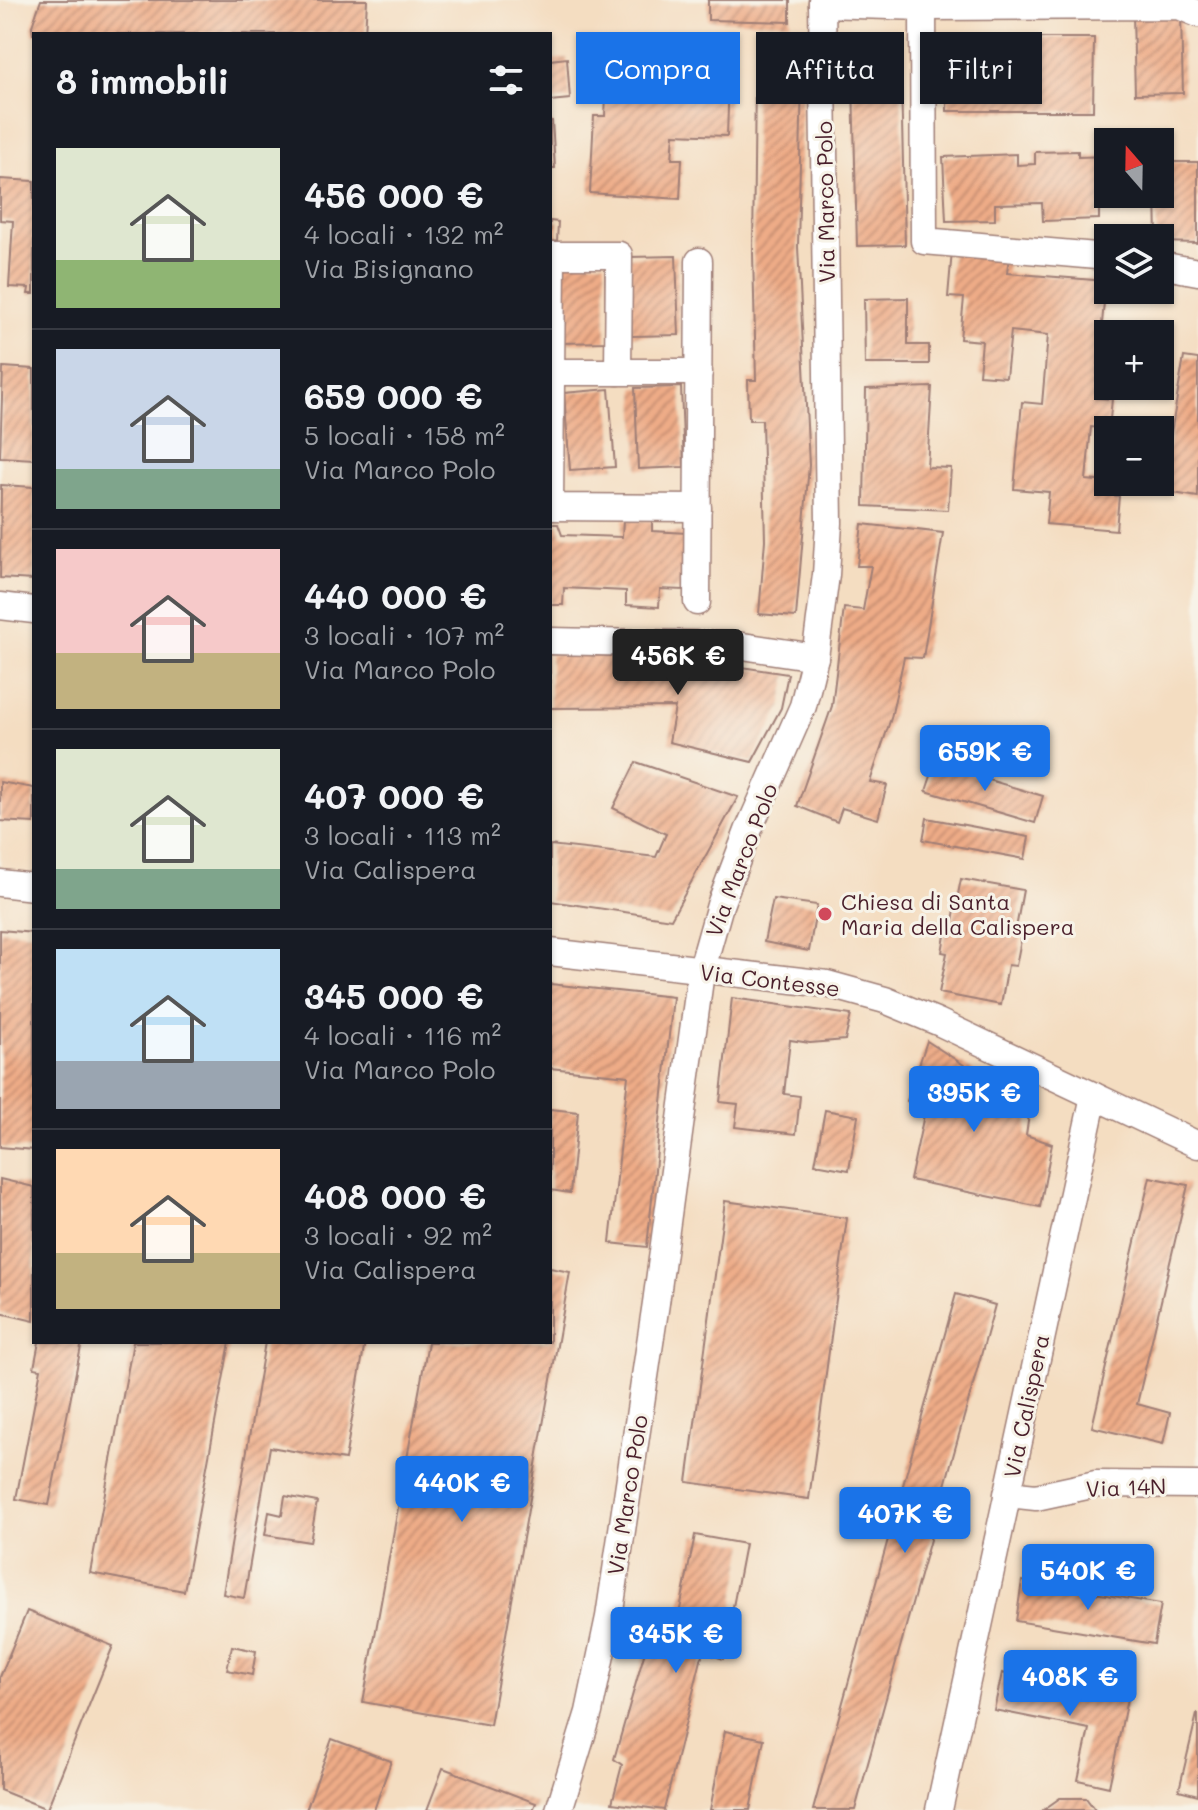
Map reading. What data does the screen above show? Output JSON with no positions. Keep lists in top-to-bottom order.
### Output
{
  "streets": {
    "street": [
      "Via Marco Polo",
      "Via Contesse",
      "Via Calispera",
      "Via 14N"
    ]
  },
  "crossings": [
    ["Via Marco Polo", "Via Contesse"],
    ["Via Contesse", "Via Calispera"],
    ["Via Calispera", "Via 14N"]
  ],
  "places": ["Chiesa di Santa Maria della Calispera"],
  "north": "top",
  "page": {
    "chip": ["Compra", "Affitta", "Filtri"],
    "heading": "8 immobili",
    "map_buttons": ["+", "−"],
    "list": [
      {
        "name": "456 000 €",
        "note": "4 locali · 132 m² · Via Bisignano"
      },
      {
        "name": "659 000 €",
        "note": "5 locali · 158 m² · Via Marco Polo"
      },
      {
        "name": "440 000 €",
        "note": "3 locali · 107 m² · Via Marco Polo"
      },
      {
        "name": "407 000 €",
        "note": "3 locali · 113 m² · Via Calispera"
      },
      {
        "name": "345 000 €",
        "note": "4 locali · 116 m² · Via Marco Polo"
      },
      {
        "name": "408 000 €",
        "note": "3 locali · 92 m² · Via Calispera"
      }
    ],
    "price": [
      "456K €",
      "659K €",
      "395K €",
      "440K €",
      "407K €",
      "540K €",
      "345K €",
      "408K €"
    ]
  }
}
